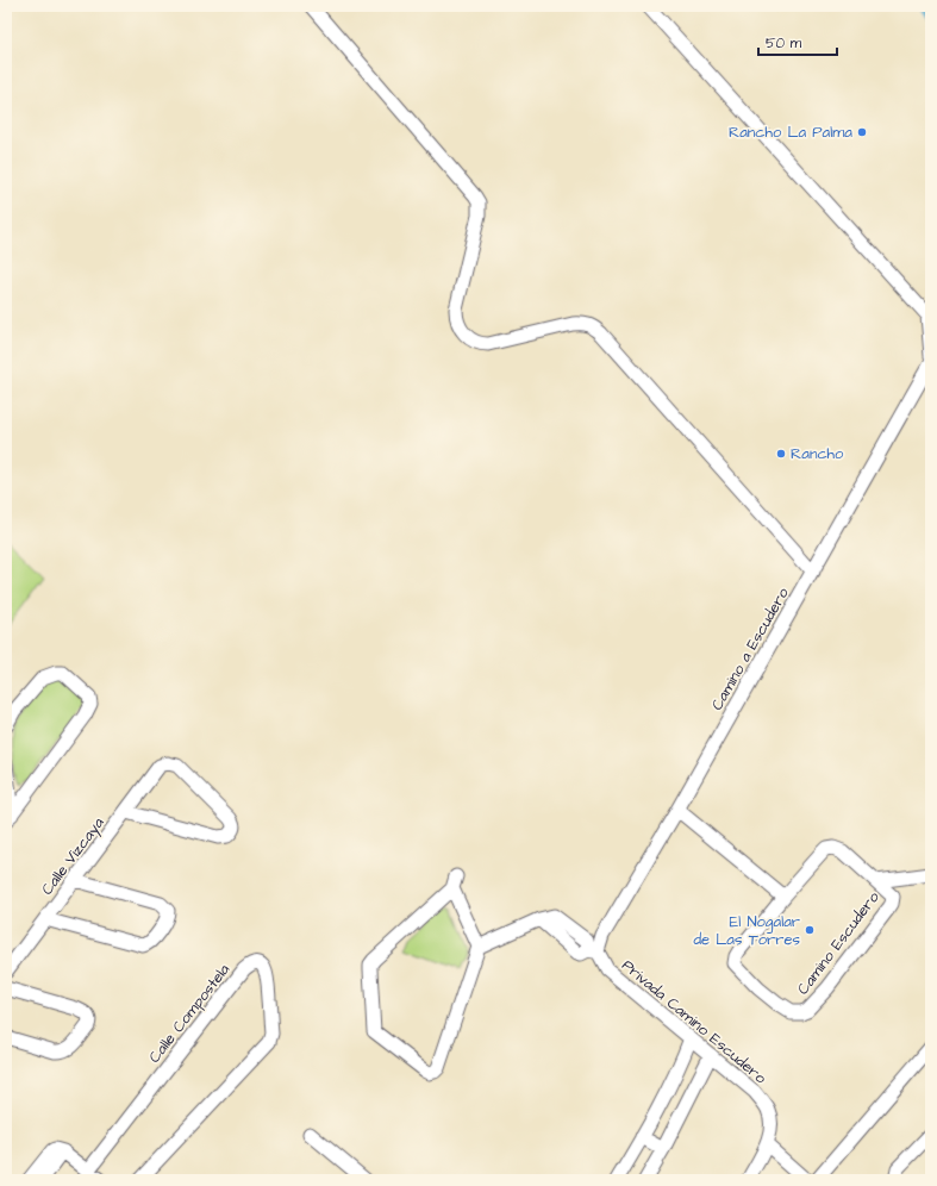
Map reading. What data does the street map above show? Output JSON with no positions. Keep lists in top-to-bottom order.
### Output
{
  "streets": {
    "street": [
      "Camino a Escudero",
      "Calle Vizcaya",
      "Camino Escudero",
      "Calle Compostela",
      "Privada Camino Escudero"
    ]
  },
  "crossings": [
    ["Camino a Escudero", "Privada Camino Escudero"]
  ],
  "places": ["Rancho La Palma", "Rancho", "El Nogalar de Las Torres"],
  "scale_bar": "50 m"
}
